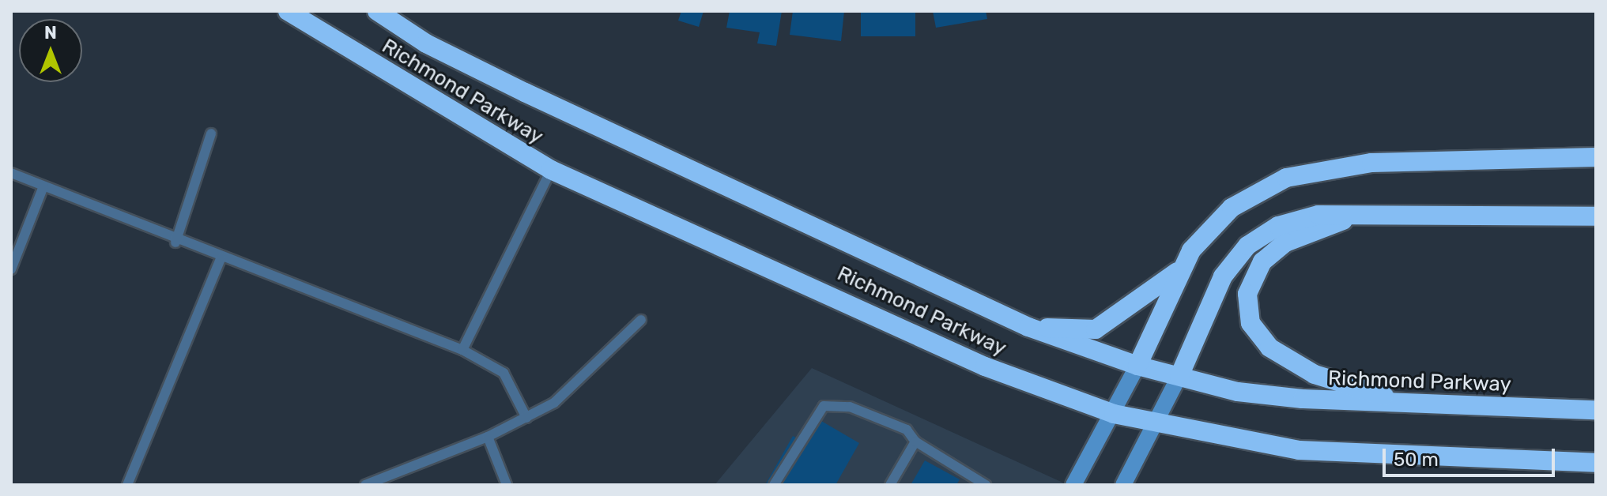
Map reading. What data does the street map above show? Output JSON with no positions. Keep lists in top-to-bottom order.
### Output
{
  "streets": {
    "highway": ["Richmond Parkway"]
  },
  "scale_bar": "50 m",
  "north": "top"
}
